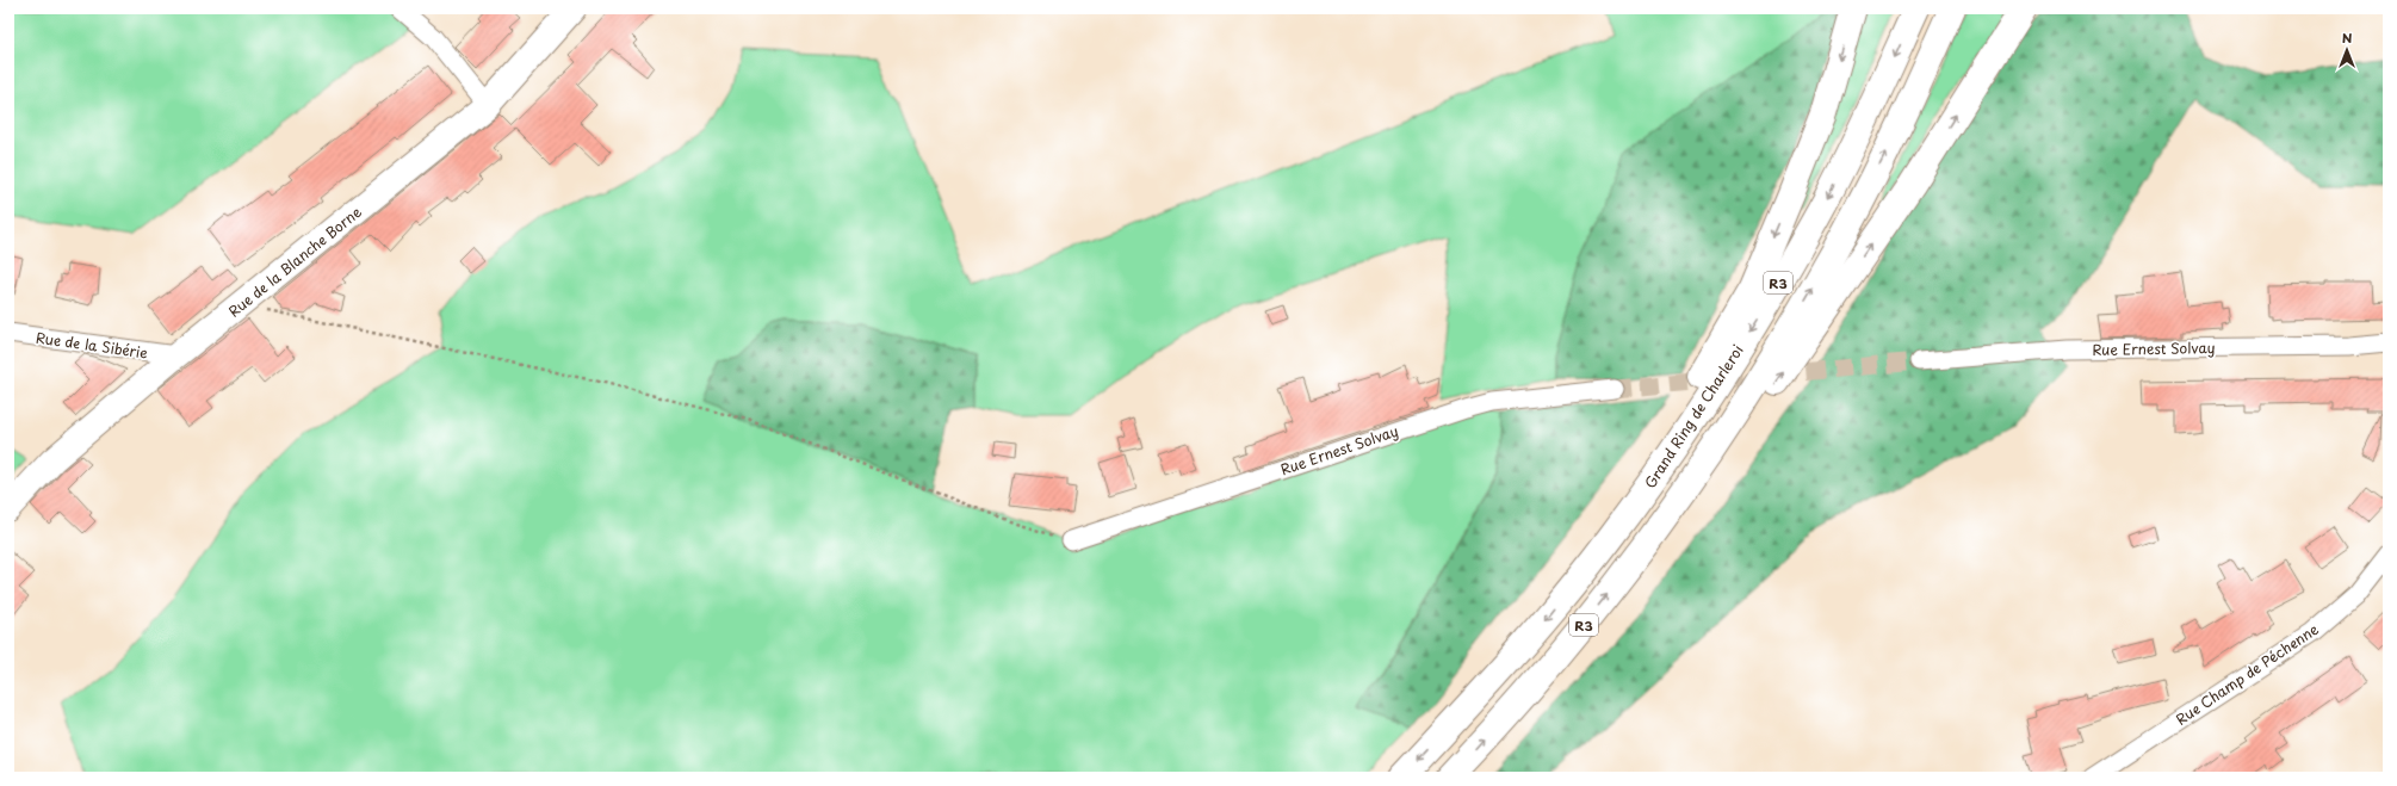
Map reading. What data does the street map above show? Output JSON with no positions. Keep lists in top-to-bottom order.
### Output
{
  "streets": {
    "highway": ["R3", "Grand Ring de Charleroi"],
    "street": [
      "Rue de la Blanche Borne",
      "Rue de la Sibérie",
      "Rue Ernest Solvay",
      "Rue Champ de Péchenne"
    ]
  },
  "crossings": [
    ["Rue de la Blanche Borne", "Rue de la Sibérie"]
  ],
  "north": "top"
}
